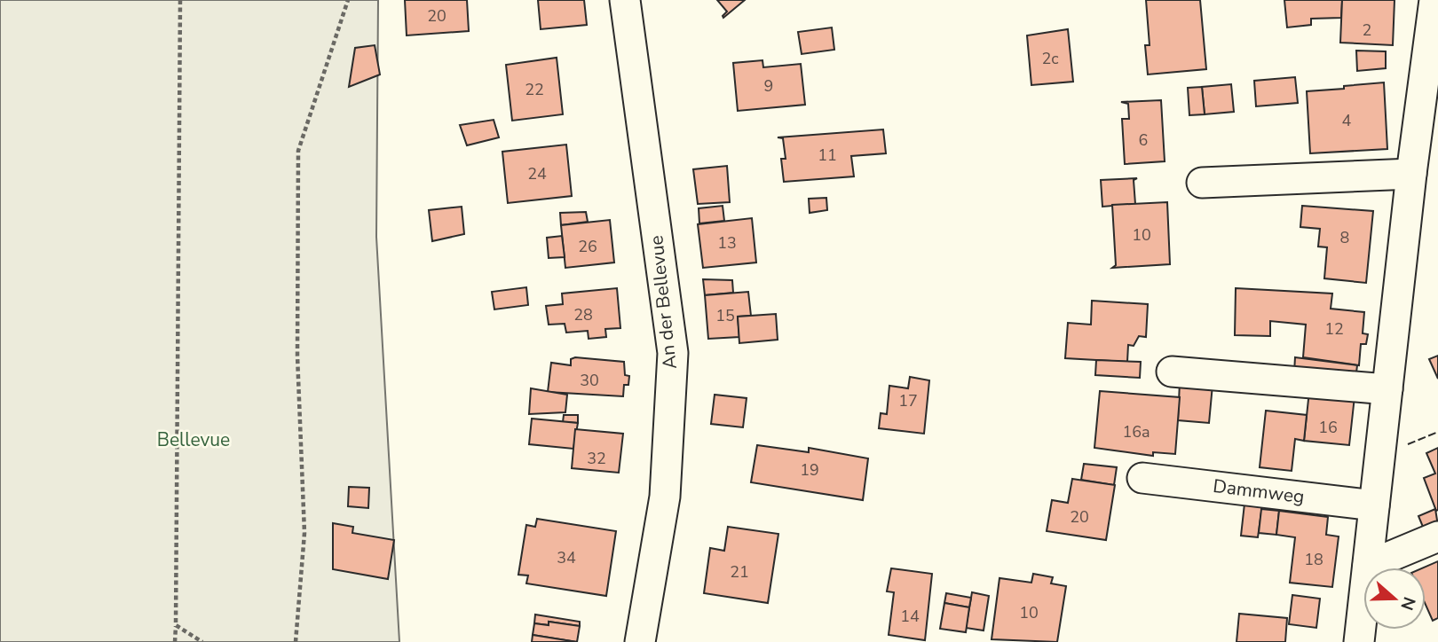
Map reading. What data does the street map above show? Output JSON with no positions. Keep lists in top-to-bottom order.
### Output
{
  "streets": {
    "street": ["An der Bellevue", "Dammweg"]
  },
  "parks": ["Bellevue"],
  "house_numbers": [
    "20",
    "2",
    "2c",
    "9",
    "22",
    "4",
    "6",
    "11",
    "24",
    "10",
    "8",
    "13",
    "26",
    "28",
    "15",
    "12",
    "30",
    "17",
    "16",
    "16a",
    "32",
    "19",
    "20",
    "34",
    "18",
    "21",
    "10",
    "14"
  ],
  "north": "right"
}
